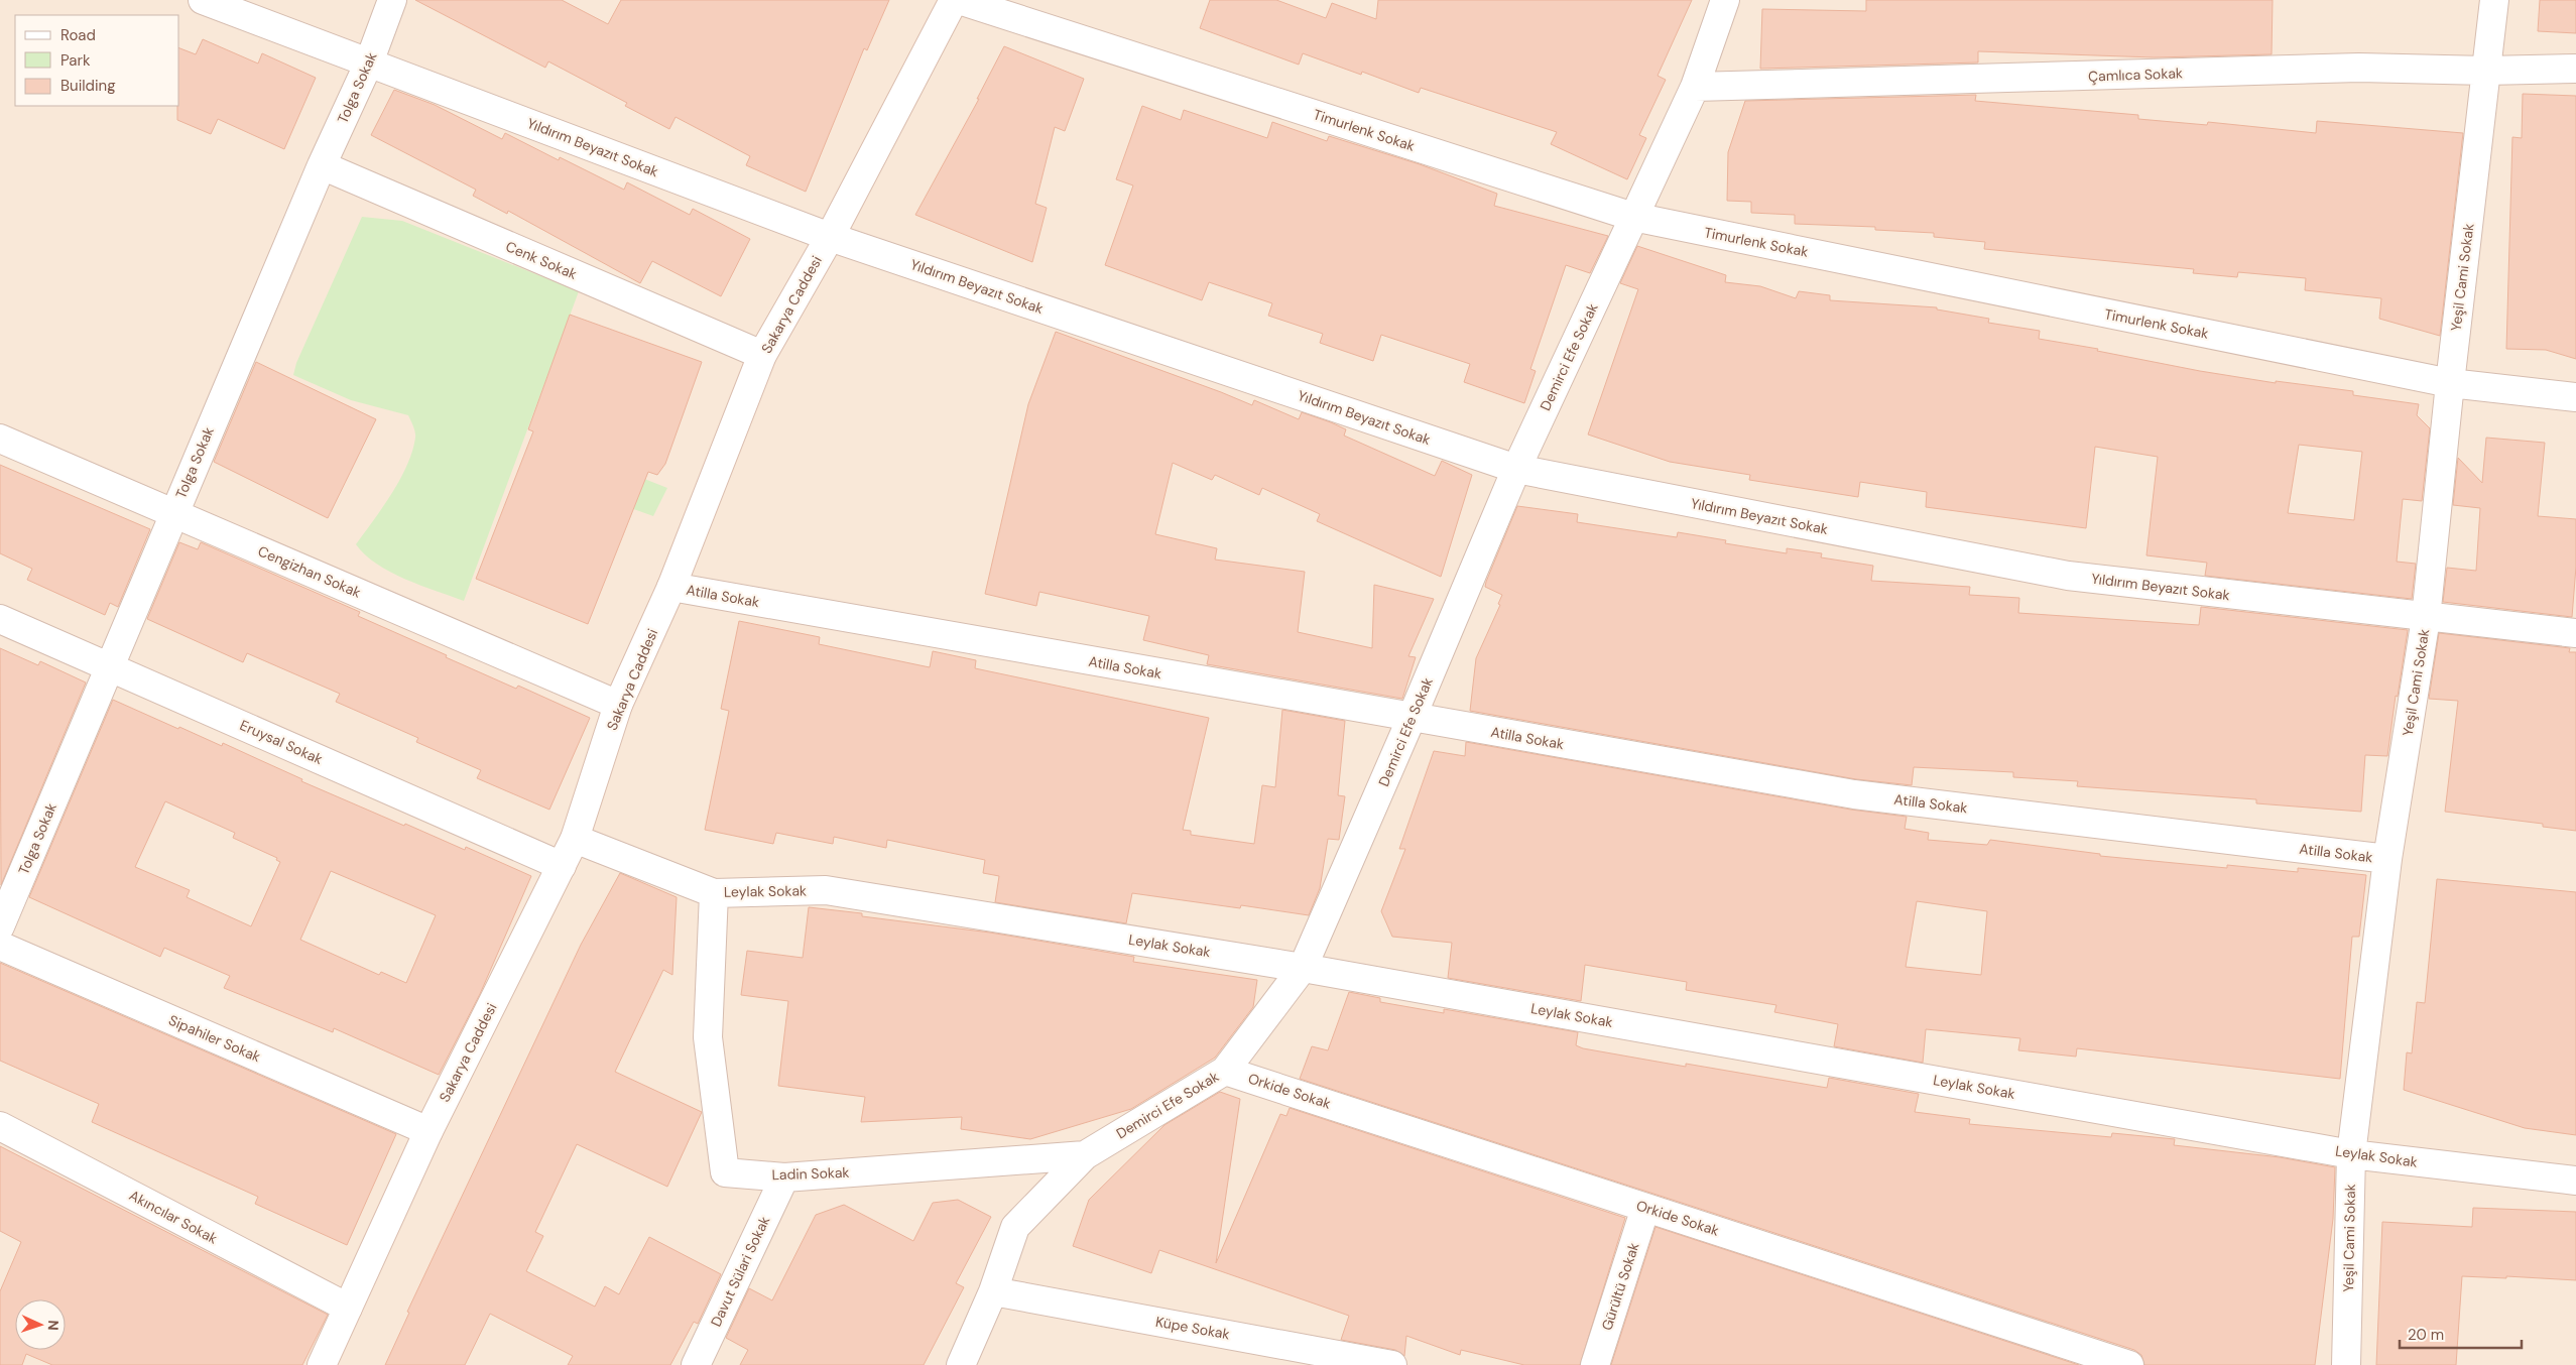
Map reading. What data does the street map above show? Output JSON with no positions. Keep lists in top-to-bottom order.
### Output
{
  "streets": {
    "street": [
      "Çamlıca Sokak",
      "Tolga Sokak",
      "Timurlenk Sokak",
      "Yıldırım Beyazıt Sokak",
      "Cenk Sokak",
      "Yeşil Cami Sokak",
      "Sakarya Caddesi",
      "Demirci Efe Sokak",
      "Cengizhan Sokak",
      "Atilla Sokak",
      "Eruysal Sokak",
      "Leylak Sokak",
      "Sipahiler Sokak",
      "Orkide Sokak",
      "Ladin Sokak",
      "Akıncılar Sokak",
      "Davut Sülari Sokak",
      "Gürültü Sokak",
      "Küpe Sokak"
    ]
  },
  "crossings": [
    ["Çamlıca Sokak", "Yeşil Cami Sokak"],
    ["Çamlıca Sokak", "Demirci Efe Sokak"],
    ["Tolga Sokak", "Yıldırım Beyazıt Sokak"],
    ["Tolga Sokak", "Cenk Sokak"],
    ["Tolga Sokak", "Cengizhan Sokak"],
    ["Tolga Sokak", "Eruysal Sokak"],
    ["Timurlenk Sokak", "Yeşil Cami Sokak"],
    ["Timurlenk Sokak", "Demirci Efe Sokak"],
    ["Yıldırım Beyazıt Sokak", "Yeşil Cami Sokak"],
    ["Yıldırım Beyazıt Sokak", "Sakarya Caddesi"],
    ["Yıldırım Beyazıt Sokak", "Demirci Efe Sokak"],
    ["Cenk Sokak", "Sakarya Caddesi"],
    ["Yeşil Cami Sokak", "Atilla Sokak"],
    ["Yeşil Cami Sokak", "Leylak Sokak"],
    ["Sakarya Caddesi", "Cengizhan Sokak"],
    ["Sakarya Caddesi", "Atilla Sokak"],
    ["Sakarya Caddesi", "Eruysal Sokak"],
    ["Sakarya Caddesi", "Leylak Sokak"],
    ["Sakarya Caddesi", "Sipahiler Sokak"],
    ["Sakarya Caddesi", "Akıncılar Sokak"],
    ["Demirci Efe Sokak", "Atilla Sokak"],
    ["Demirci Efe Sokak", "Leylak Sokak"],
    ["Demirci Efe Sokak", "Orkide Sokak"],
    ["Demirci Efe Sokak", "Ladin Sokak"],
    ["Demirci Efe Sokak", "Küpe Sokak"],
    ["Leylak Sokak", "Ladin Sokak"],
    ["Orkide Sokak", "Gürültü Sokak"],
    ["Ladin Sokak", "Davut Sülari Sokak"]
  ],
  "legend": ["Road", "Park", "Building"],
  "scale_bar": "20 m",
  "north": "right"
}
